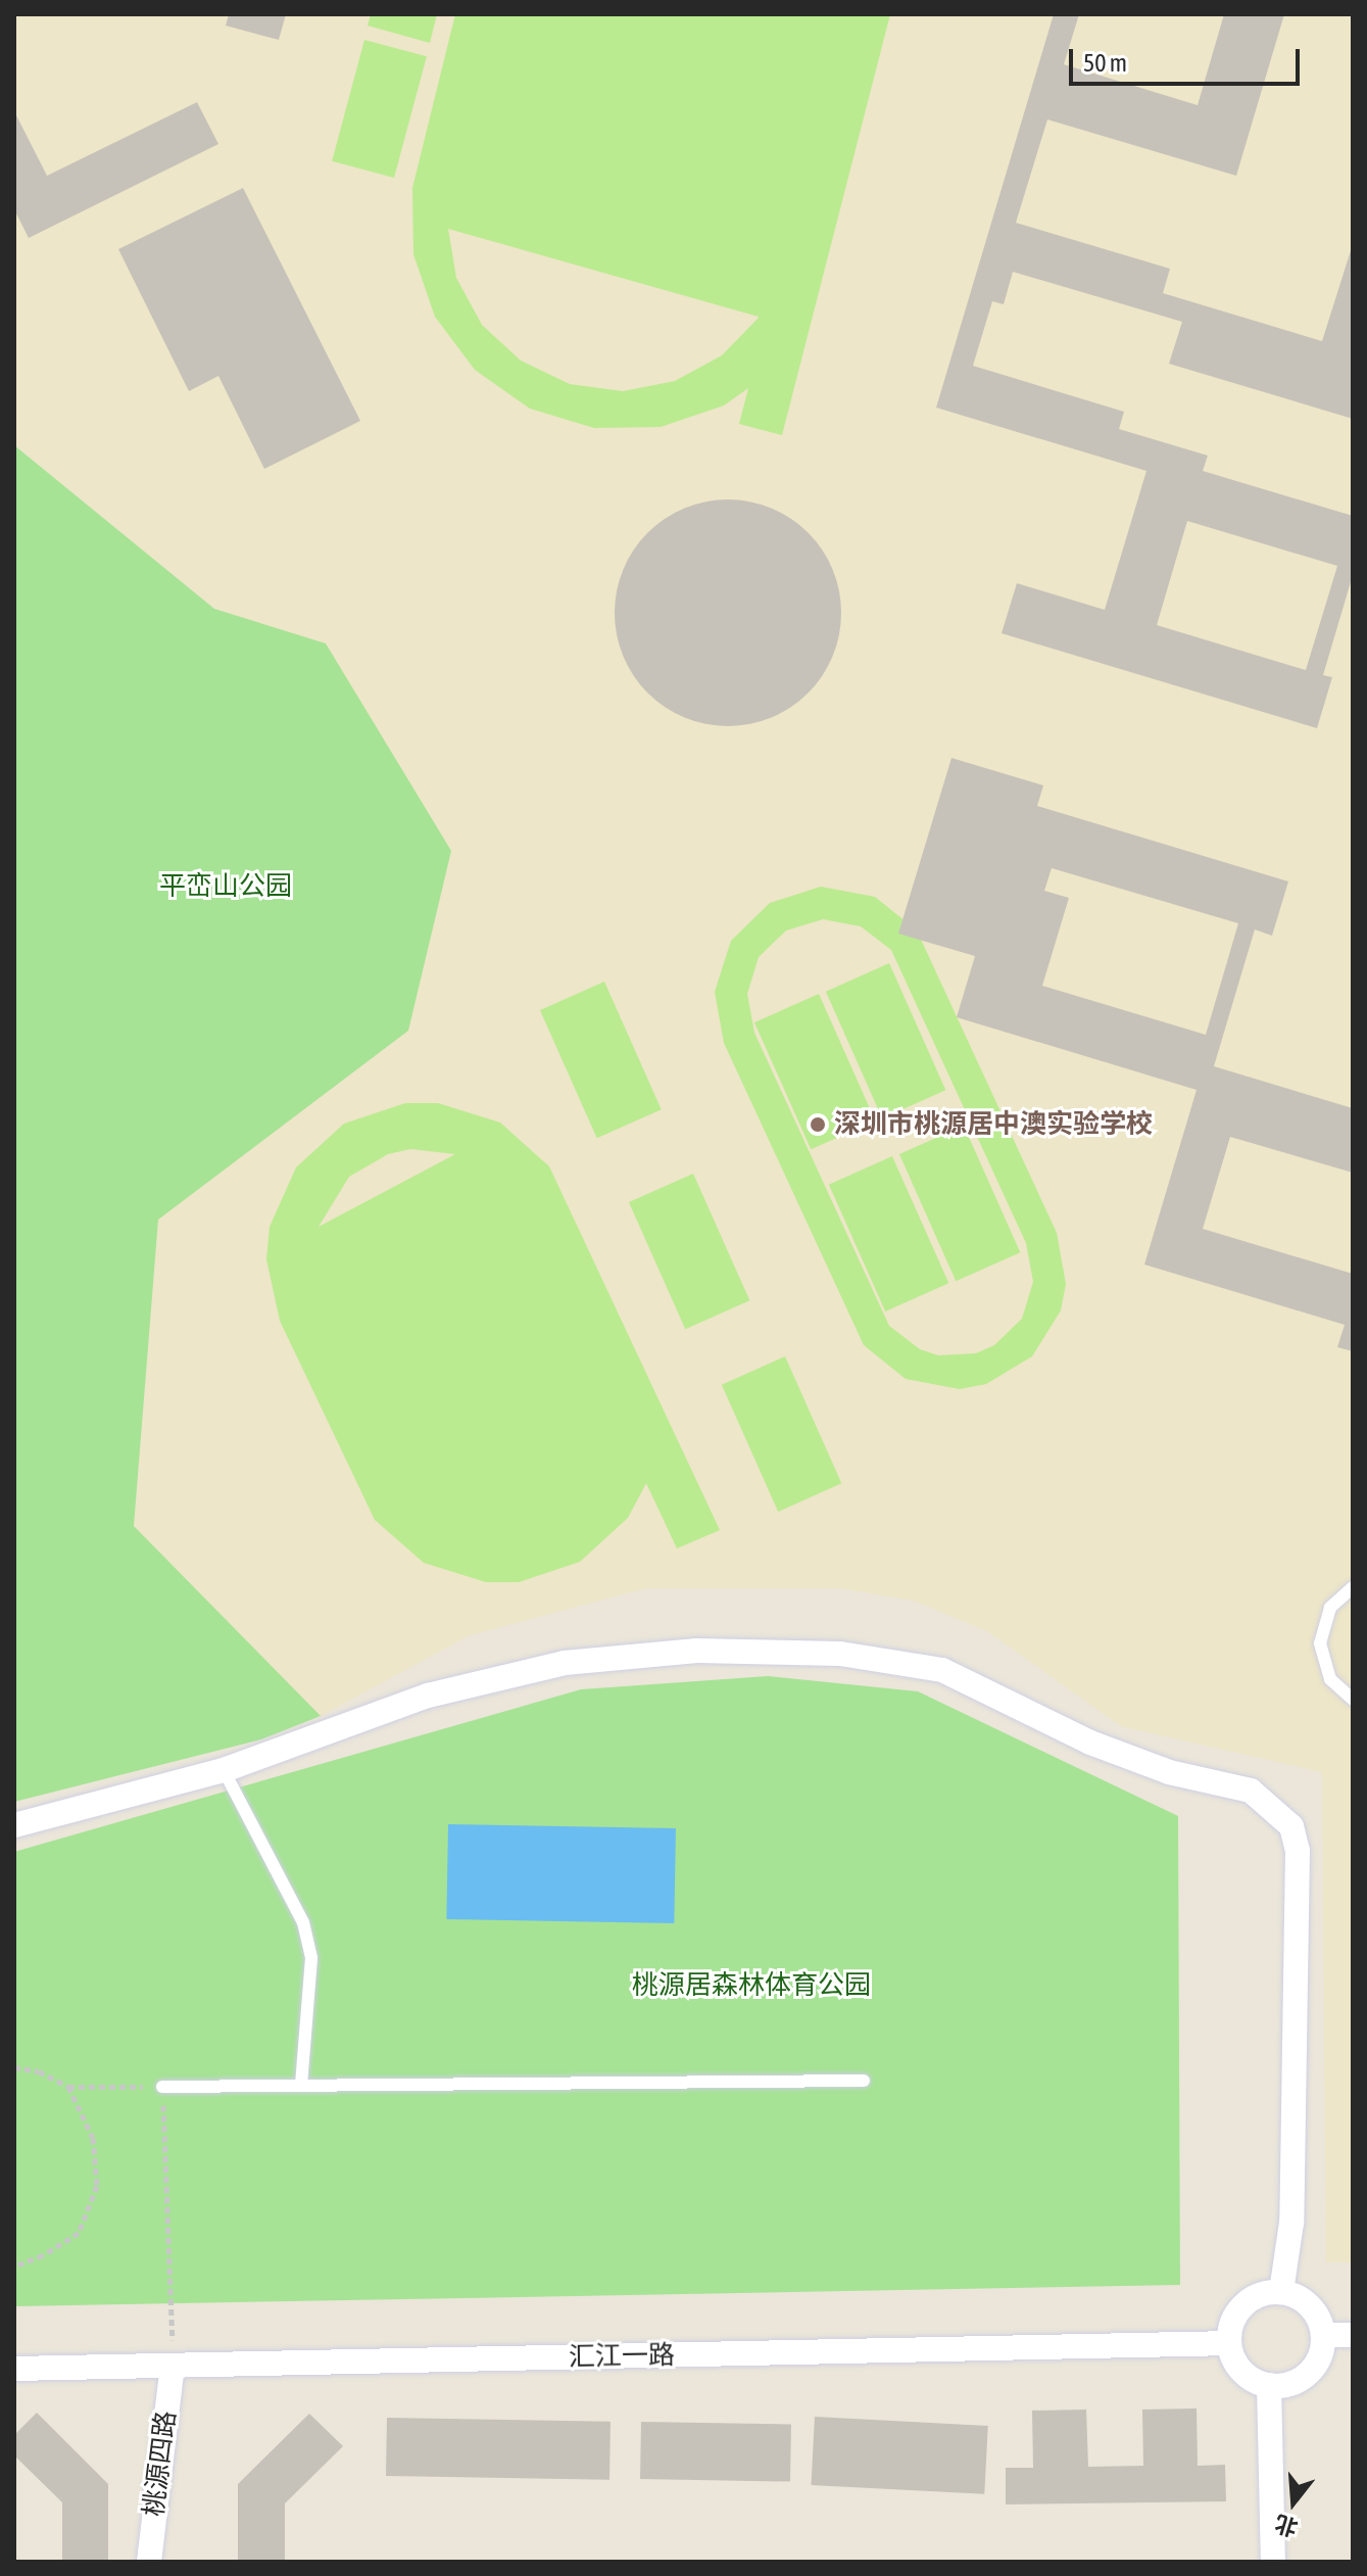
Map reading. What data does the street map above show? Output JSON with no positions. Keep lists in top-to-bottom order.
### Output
{
  "streets": {
    "street": ["汇江一路", "桃源四路"]
  },
  "crossings": [
    ["汇江一路", "桃源四路"]
  ],
  "parks": ["平峦山公园", "桃源居森林体育公园"],
  "places": ["深圳市桃源居中澳实验学校"],
  "scale_bar": "50 m",
  "north": "bottom"
}
